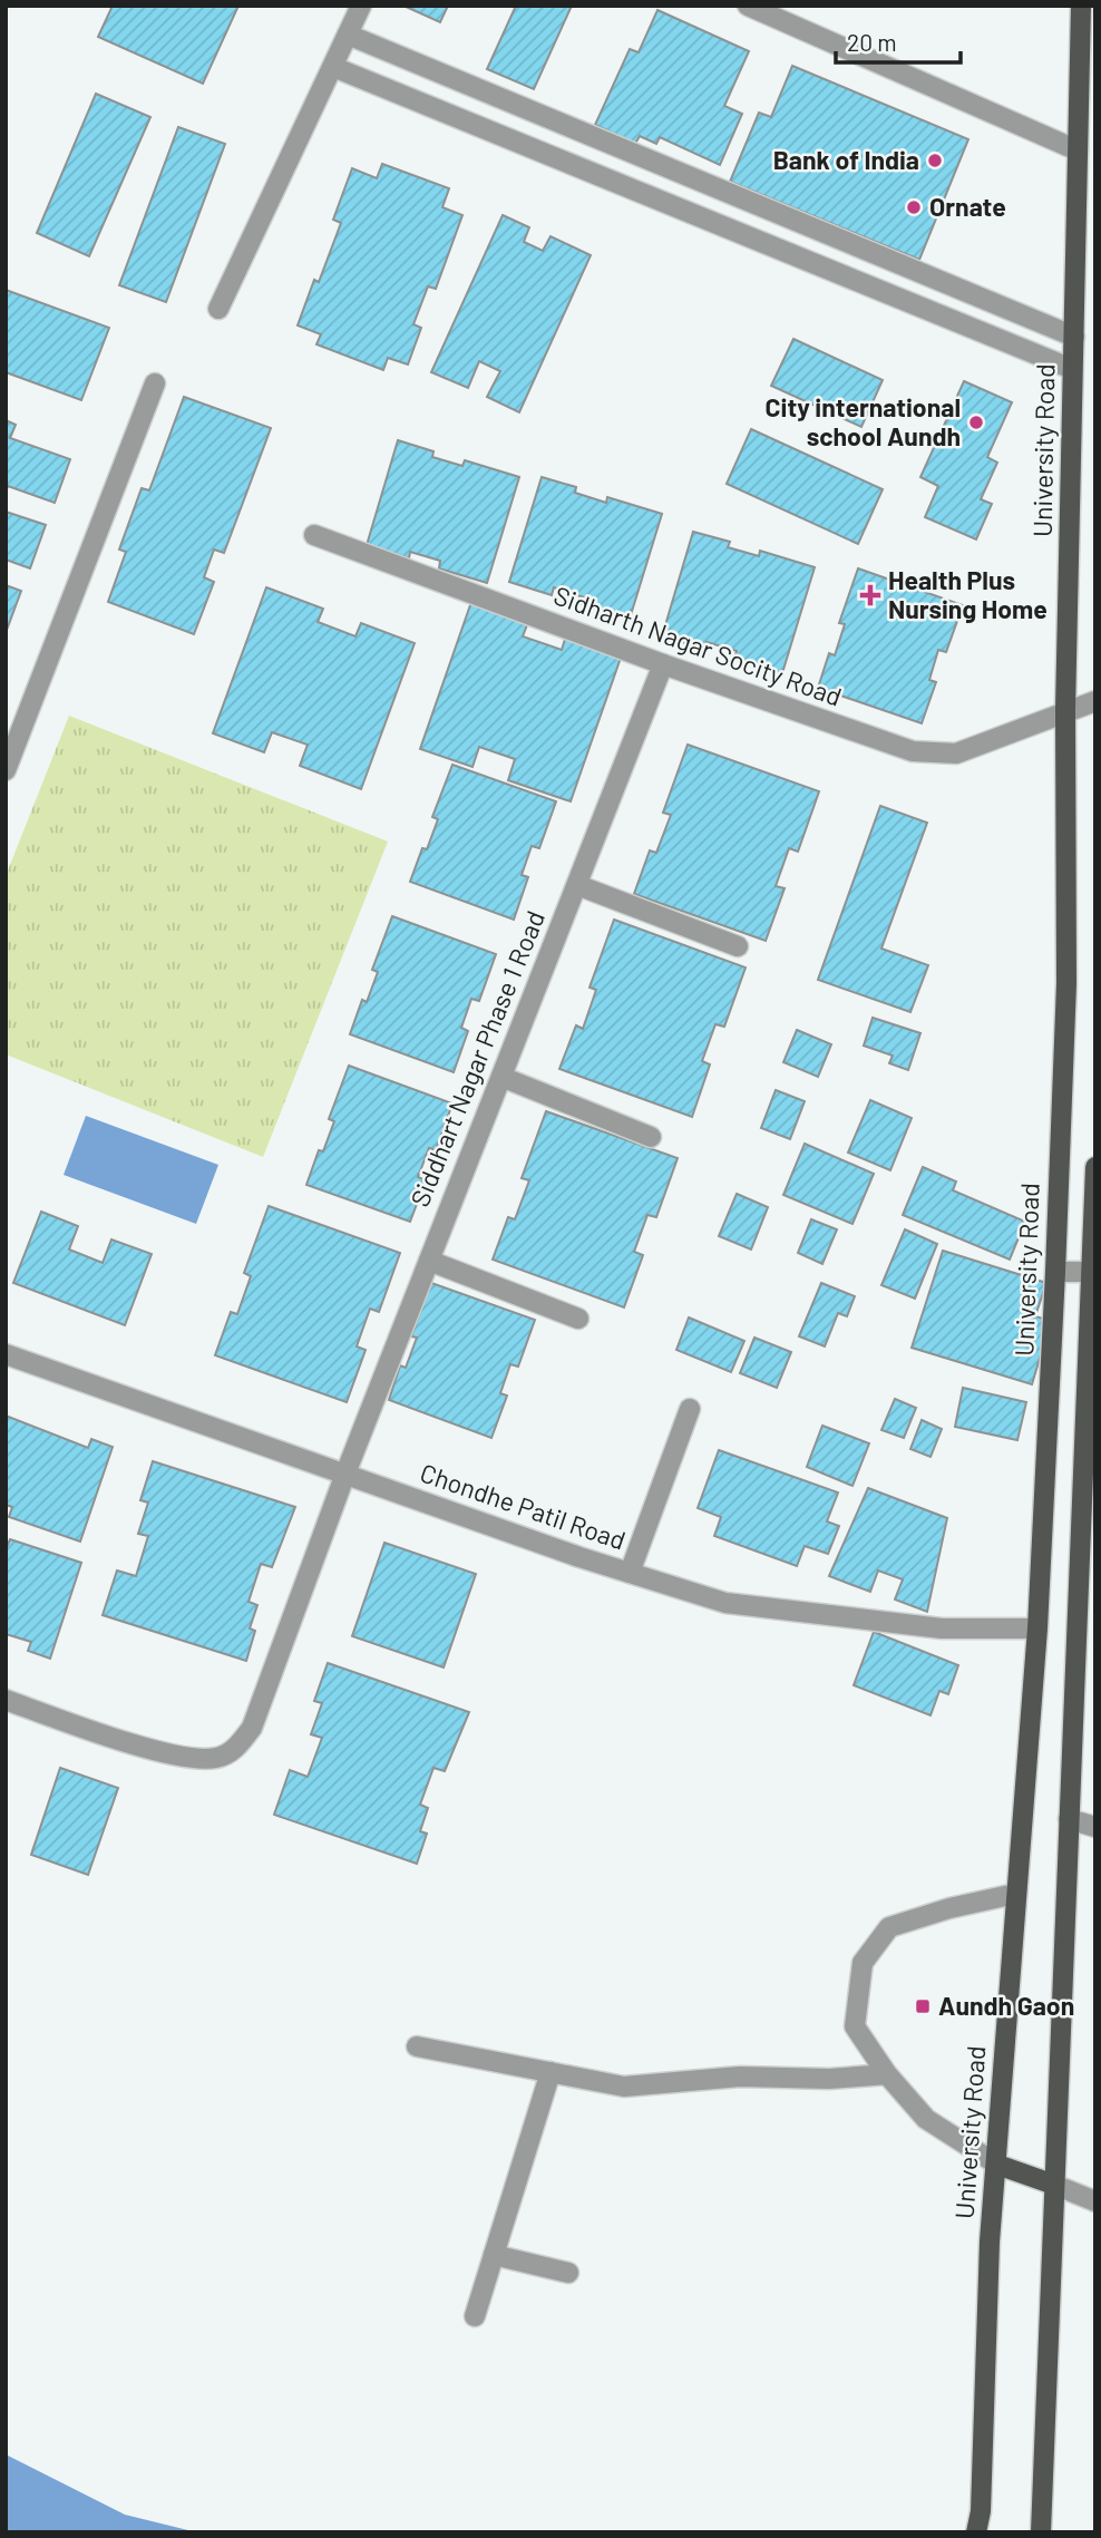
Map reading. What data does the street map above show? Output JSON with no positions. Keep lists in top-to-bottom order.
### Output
{
  "streets": {
    "main road": ["University Road"],
    "street": ["Sidharth Nagar Socity Road", "Siddhart Nagar Phase 1 Road", "Chondhe Patil Road"]
  },
  "crossings": [
    ["University Road", "Sidharth Nagar Socity Road"],
    ["University Road", "Chondhe Patil Road"],
    ["Sidharth Nagar Socity Road", "Siddhart Nagar Phase 1 Road"],
    ["Siddhart Nagar Phase 1 Road", "Chondhe Patil Road"]
  ],
  "places": {
    "other": ["Bank of India", "Ornate", "City international school Aundh"],
    "health": ["Health Plus Nursing Home"],
    "transit": ["Aundh Gaon"]
  },
  "scale_bar": "20 m"
}
